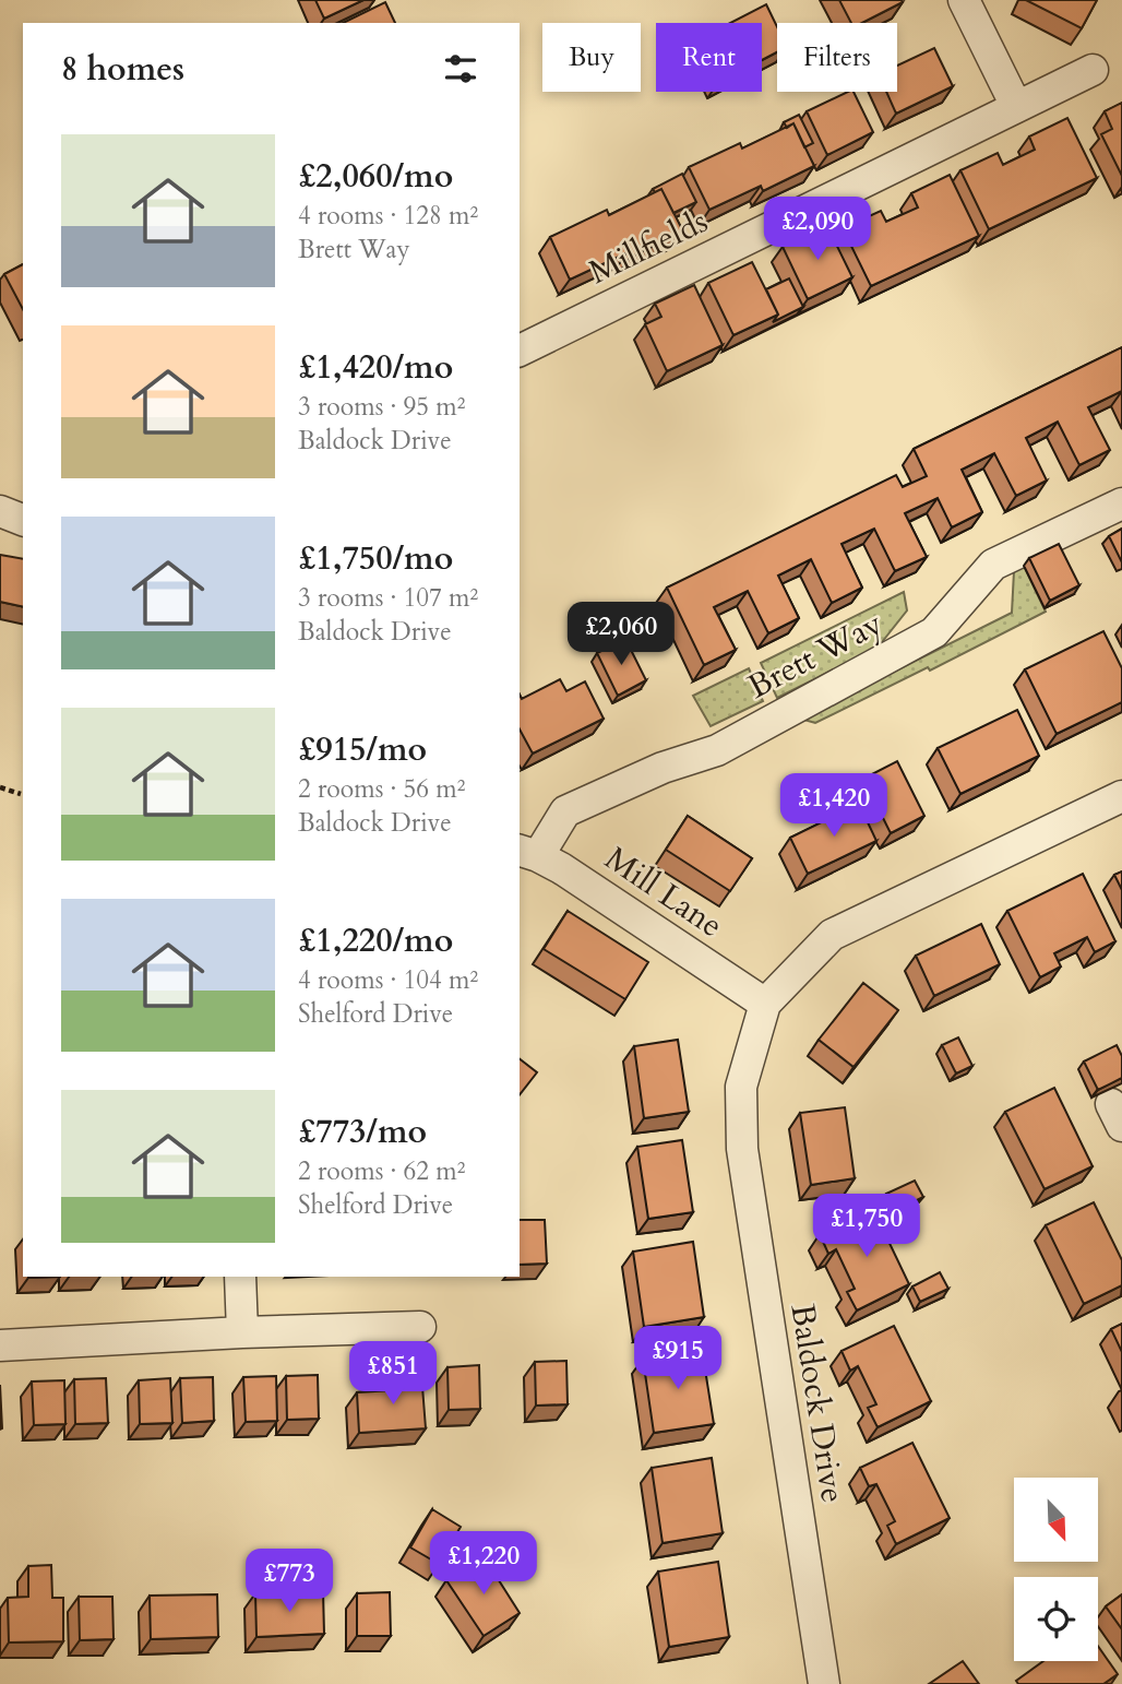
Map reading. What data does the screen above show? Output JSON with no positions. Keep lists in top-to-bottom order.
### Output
{
  "streets": {
    "street": [
      "Millfields",
      "Brett Way",
      "Mill Lane",
      "Baldock Drive"
    ]
  },
  "crossings": [
    ["Brett Way", "Mill Lane"],
    ["Mill Lane", "Baldock Drive"]
  ],
  "north": "bottom right",
  "page": {
    "chip": ["Buy", "Rent", "Filters"],
    "heading": "8 homes",
    "list": [
      {
        "name": "£2,060/mo",
        "note": "4 rooms · 128 m² · Brett Way"
      },
      {
        "name": "£1,420/mo",
        "note": "3 rooms · 95 m² · Baldock Drive"
      },
      {
        "name": "£1,750/mo",
        "note": "3 rooms · 107 m² · Baldock Drive"
      },
      {
        "name": "£915/mo",
        "note": "2 rooms · 56 m² · Baldock Drive"
      },
      {
        "name": "£1,220/mo",
        "note": "4 rooms · 104 m² · Shelford Drive"
      },
      {
        "name": "£773/mo",
        "note": "2 rooms · 62 m² · Shelford Drive"
      }
    ],
    "price": [
      "£2,090",
      "£2,060",
      "£1,420",
      "£1,750",
      "£915",
      "£851",
      "£1,220",
      "£773"
    ]
  }
}
